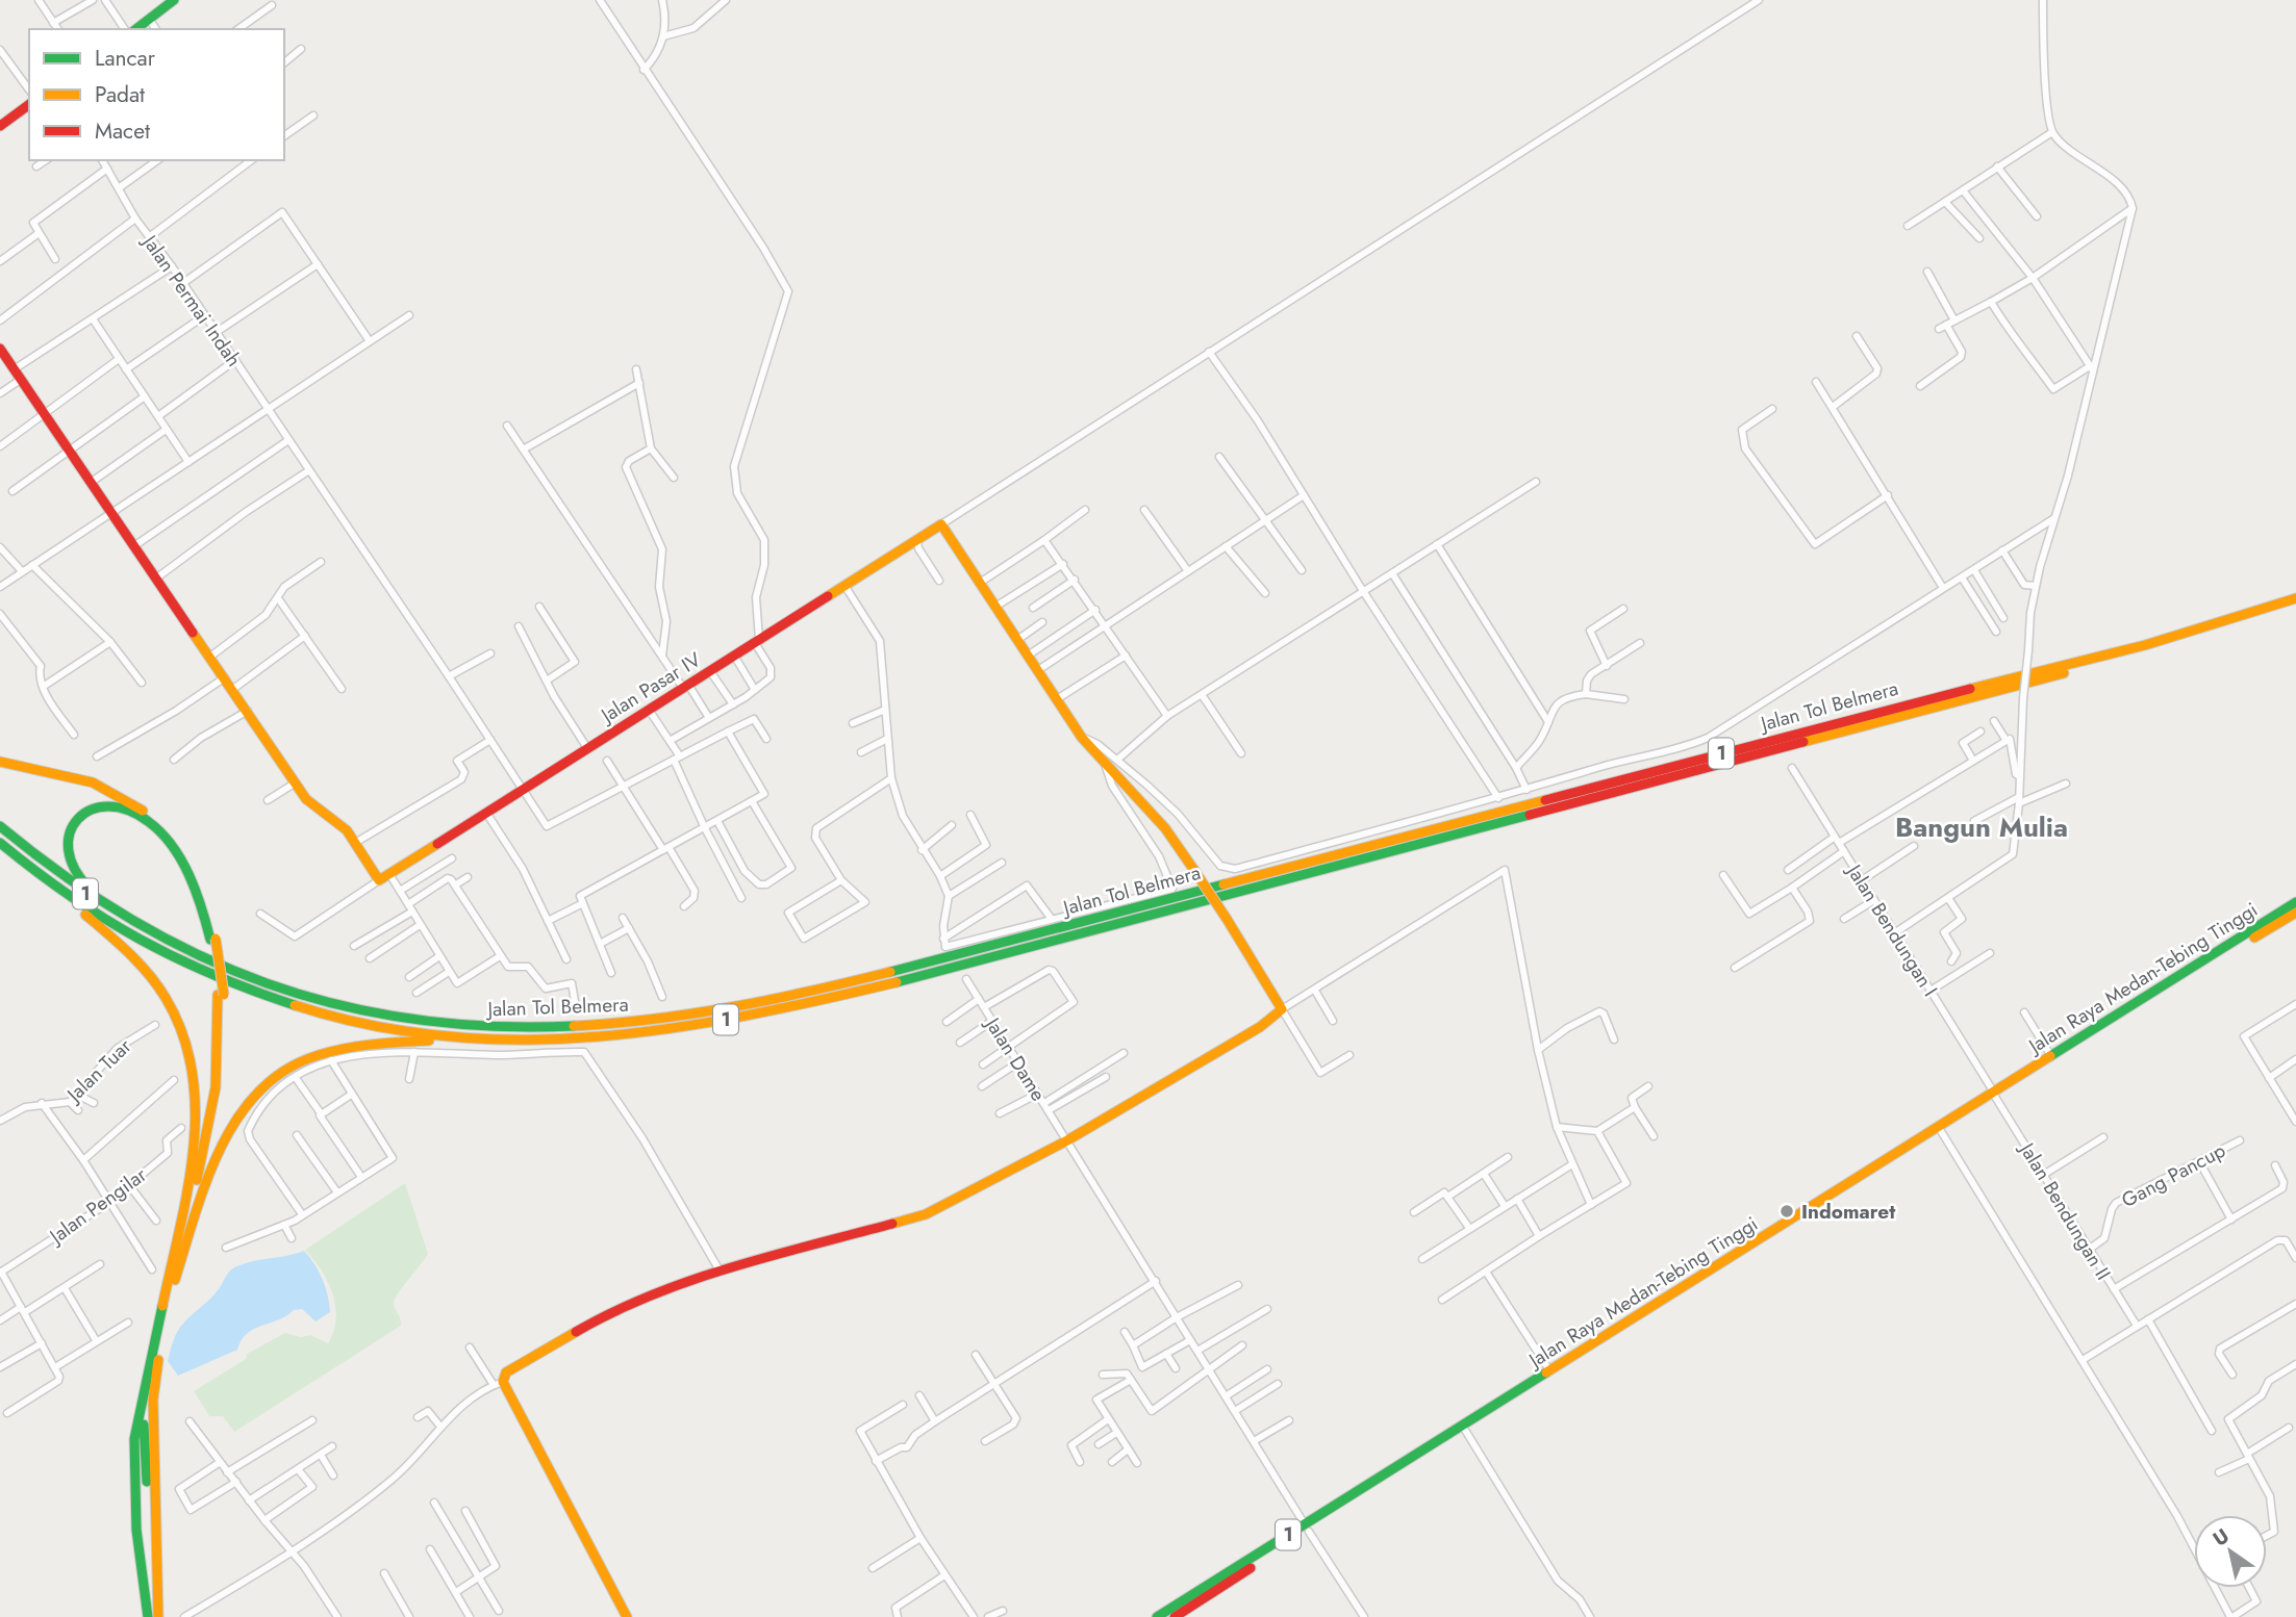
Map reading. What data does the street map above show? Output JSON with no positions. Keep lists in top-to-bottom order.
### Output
{
  "streets": {
    "main road": [
      "Jalan Pasar IV",
      "Jalan Tol Belmera",
      "1",
      "Jalan Raya Medan-Tebing Tinggi"
    ],
    "street": [
      "Jalan Permai Indah",
      "Jalan Bendungan I",
      "Jalan Dame",
      "Jalan Tuar",
      "Gang Pancup",
      "Jalan Pengilar",
      "Jalan Bendungan II"
    ]
  },
  "crossings": [
    ["Jalan Permai Indah", "Jalan Pasar IV"],
    ["Jalan Bendungan I", "Jalan Raya Medan-Tebing Tinggi"],
    ["Jalan Bendungan I", "Jalan Bendungan II"],
    ["Jalan Raya Medan-Tebing Tinggi", "Jalan Dame"],
    ["Jalan Raya Medan-Tebing Tinggi", "Jalan Bendungan II"],
    ["Gang Pancup", "Jalan Bendungan II"]
  ],
  "districts": ["Bangun Mulia"],
  "places": ["Indomaret"],
  "legend": ["Lancar", "Padat", "Macet"],
  "north": "top left"
}
